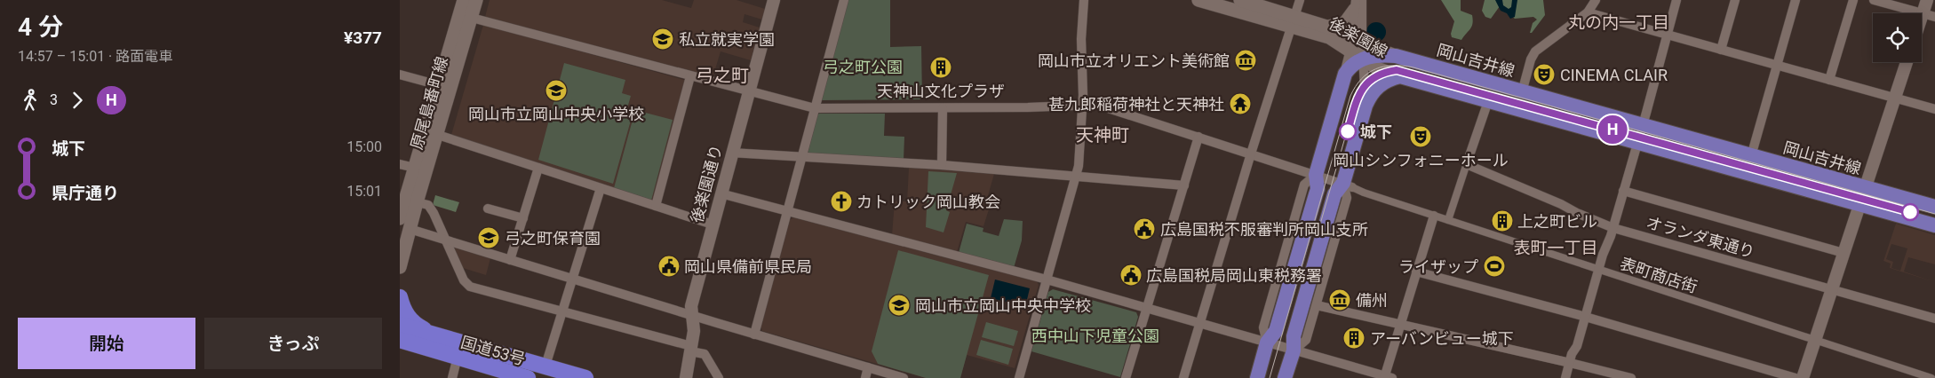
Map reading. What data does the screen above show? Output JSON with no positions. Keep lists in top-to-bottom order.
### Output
{
  "streets": {
    "highway": ["国道53号"],
    "main road": ["後楽園線", "岡山吉井線", "原尾島番町線"],
    "street": ["後楽園通り", "オランダ東通り", "表町商店街"]
  },
  "crossings": [
    ["後楽園線", "岡山吉井線"]
  ],
  "districts": [
    "丸の内一丁目",
    "弓之町",
    "天神町",
    "表町一丁目"
  ],
  "parks": ["弓之町公園", "西中山下児童公園"],
  "places": {
    "school or university": [
      "私立就実学園",
      "岡山市立岡山中央小学校",
      "弓之町保育園",
      "岡山市立岡山中央中学校"
    ],
    "museum": ["岡山市立オリエント美術館", "備州"],
    "building": ["天神山文化プラザ", "上之町ビル", "アーバンビュー城下"],
    "theatre": ["CINEMA CLAIR", "岡山シンフォニーホール"],
    "temple": ["甚九郎稲荷神社と天神社"],
    "other": ["城下"],
    "church": ["カトリック岡山教会"],
    "public building": ["広島国税不服審判所岡山支所", "岡山県備前県民局", "広島国税局岡山東税務署"],
    "sports": ["ライザップ"]
  },
  "lines": ["tram line H"],
  "page": {
    "heading": ["4 分", "14:57 – 15:01 · 路面電車", "¥377"],
    "on_map": "H",
    "legs": ["3", "H"],
    "list": [
      {
        "name": "城下",
        "value": "15:00"
      },
      {
        "name": "県庁通り",
        "value": "15:01"
      }
    ],
    "buttons": ["開始", "きっぷ"]
  }
}
